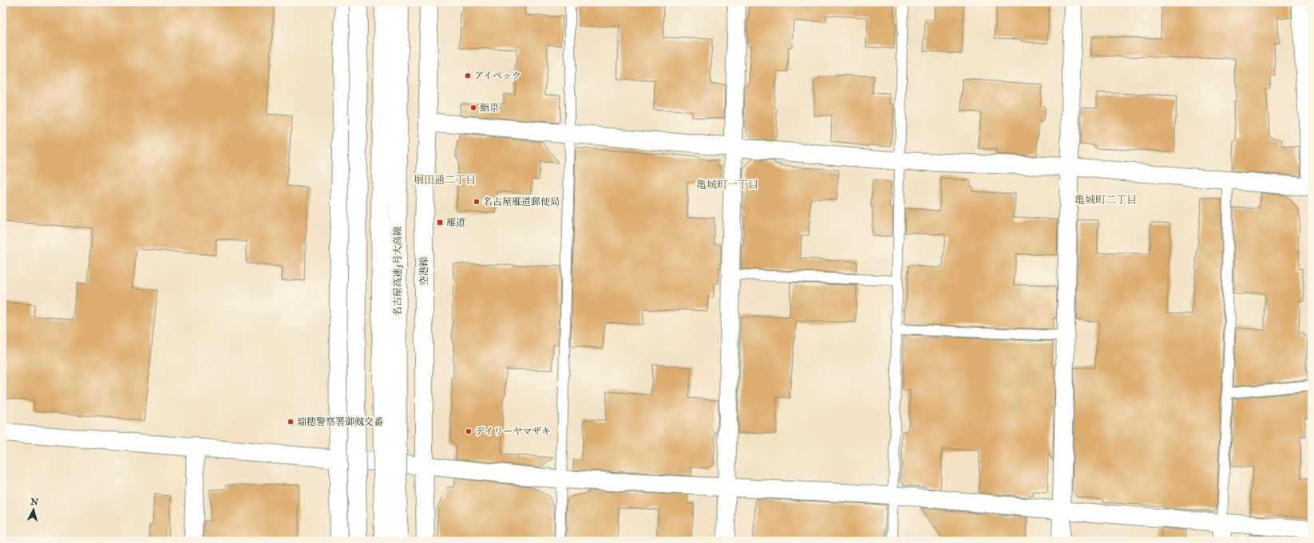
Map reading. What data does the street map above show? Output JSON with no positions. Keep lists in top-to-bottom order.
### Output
{
  "streets": {
    "main road": ["名古屋高速3号大高線", "空港線"]
  },
  "districts": ["堀田通二丁目", "亀城町一丁目", "亀城町二丁目"],
  "places": {
    "other": [
      "アイペック",
      "鮨京",
      "名古屋雁道郵便局",
      "瑞穂警察署御剱交番",
      "デイリーヤマザキ"
    ],
    "transit": ["雁道"]
  },
  "north": "top"
}
